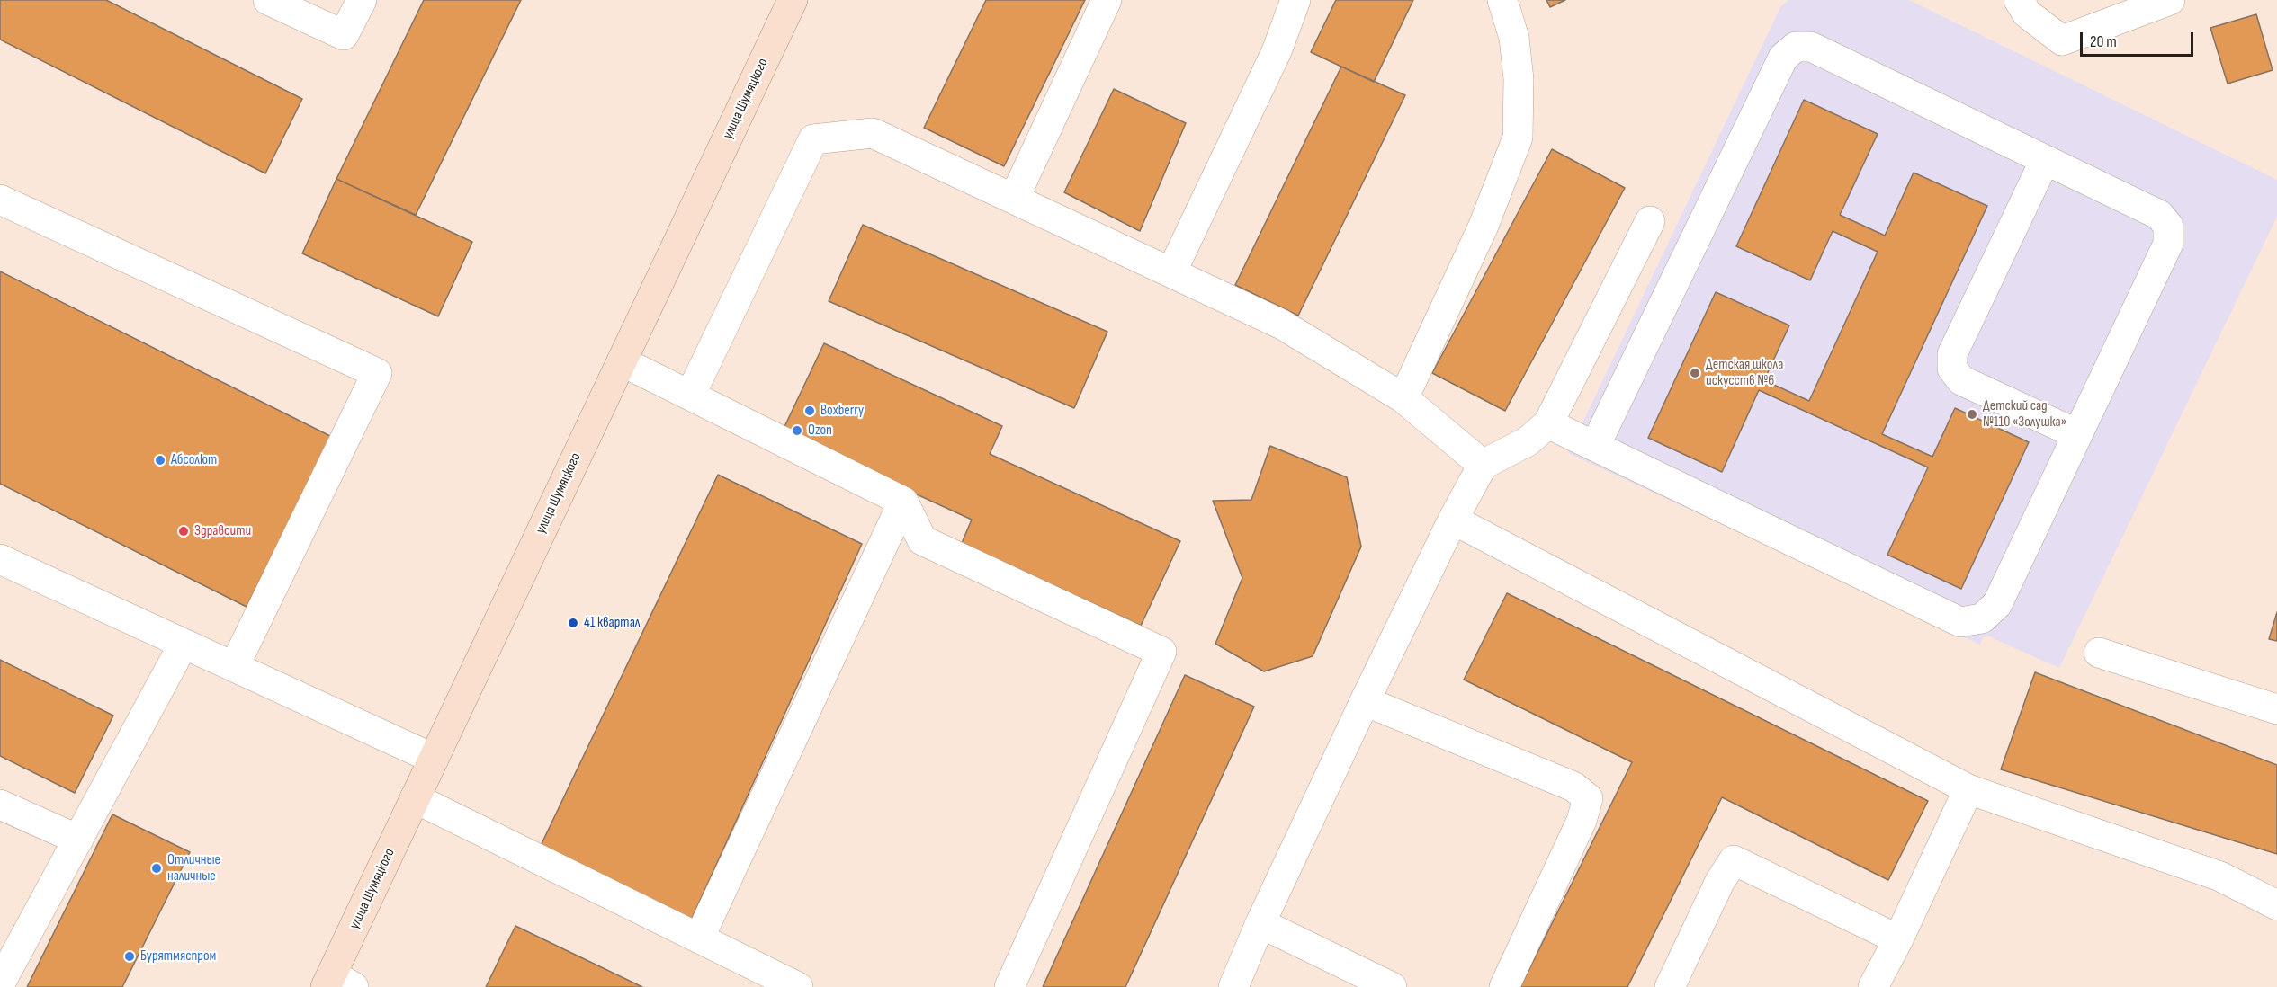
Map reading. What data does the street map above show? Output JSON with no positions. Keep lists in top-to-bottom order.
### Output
{
  "streets": {
    "main road": ["улица Шумяцкого"]
  },
  "places": [
    "Детская школа искусств №6",
    "Boxberry",
    "Детский сад №110 «Золушка»",
    "Ozon",
    "Абсолют",
    "Здравсити",
    "41 квартал",
    "Отличные наличные",
    "Бурятмяспром"
  ],
  "scale_bar": "20 m"
}
